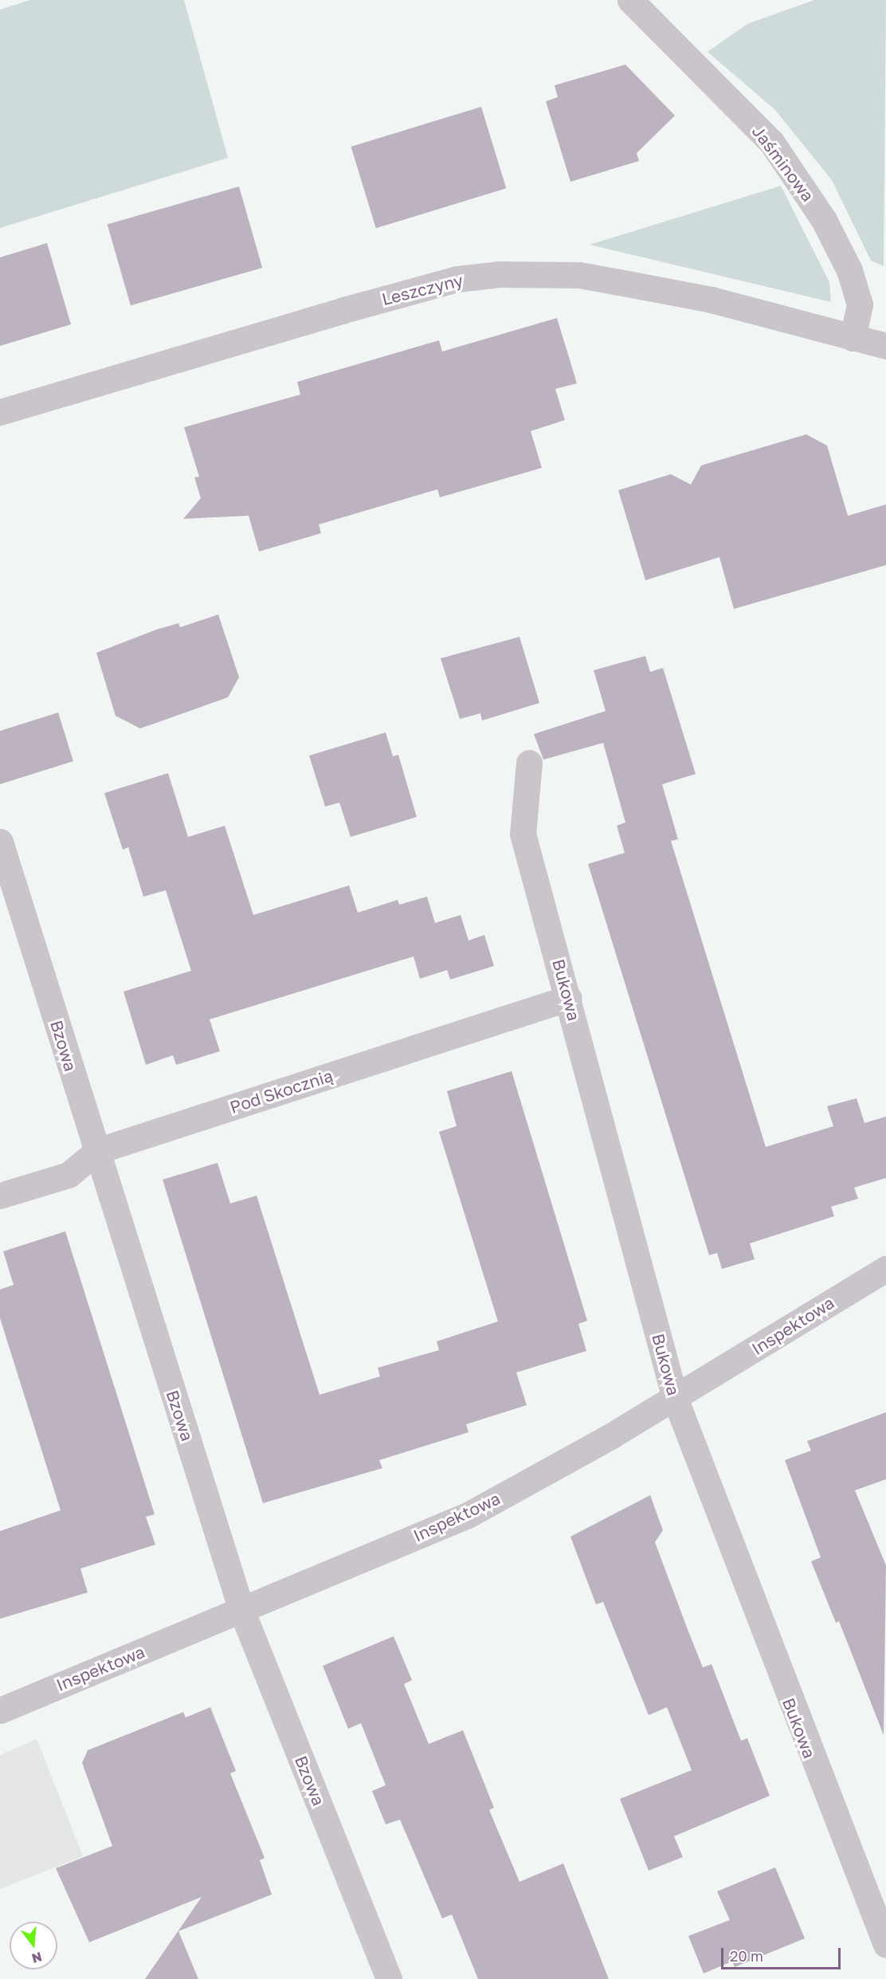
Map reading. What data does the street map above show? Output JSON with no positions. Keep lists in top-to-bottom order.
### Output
{
  "streets": {
    "street": [
      "Jaśminowa",
      "Leszczyny",
      "Bukowa",
      "Bzowa",
      "Pod Skocznią",
      "Inspektowa"
    ]
  },
  "crossings": [
    ["Jaśminowa", "Leszczyny"],
    ["Bukowa", "Pod Skocznią"],
    ["Bukowa", "Inspektowa"],
    ["Bzowa", "Pod Skocznią"],
    ["Bzowa", "Inspektowa"]
  ],
  "scale_bar": "20 m",
  "north": "bottom"
}
